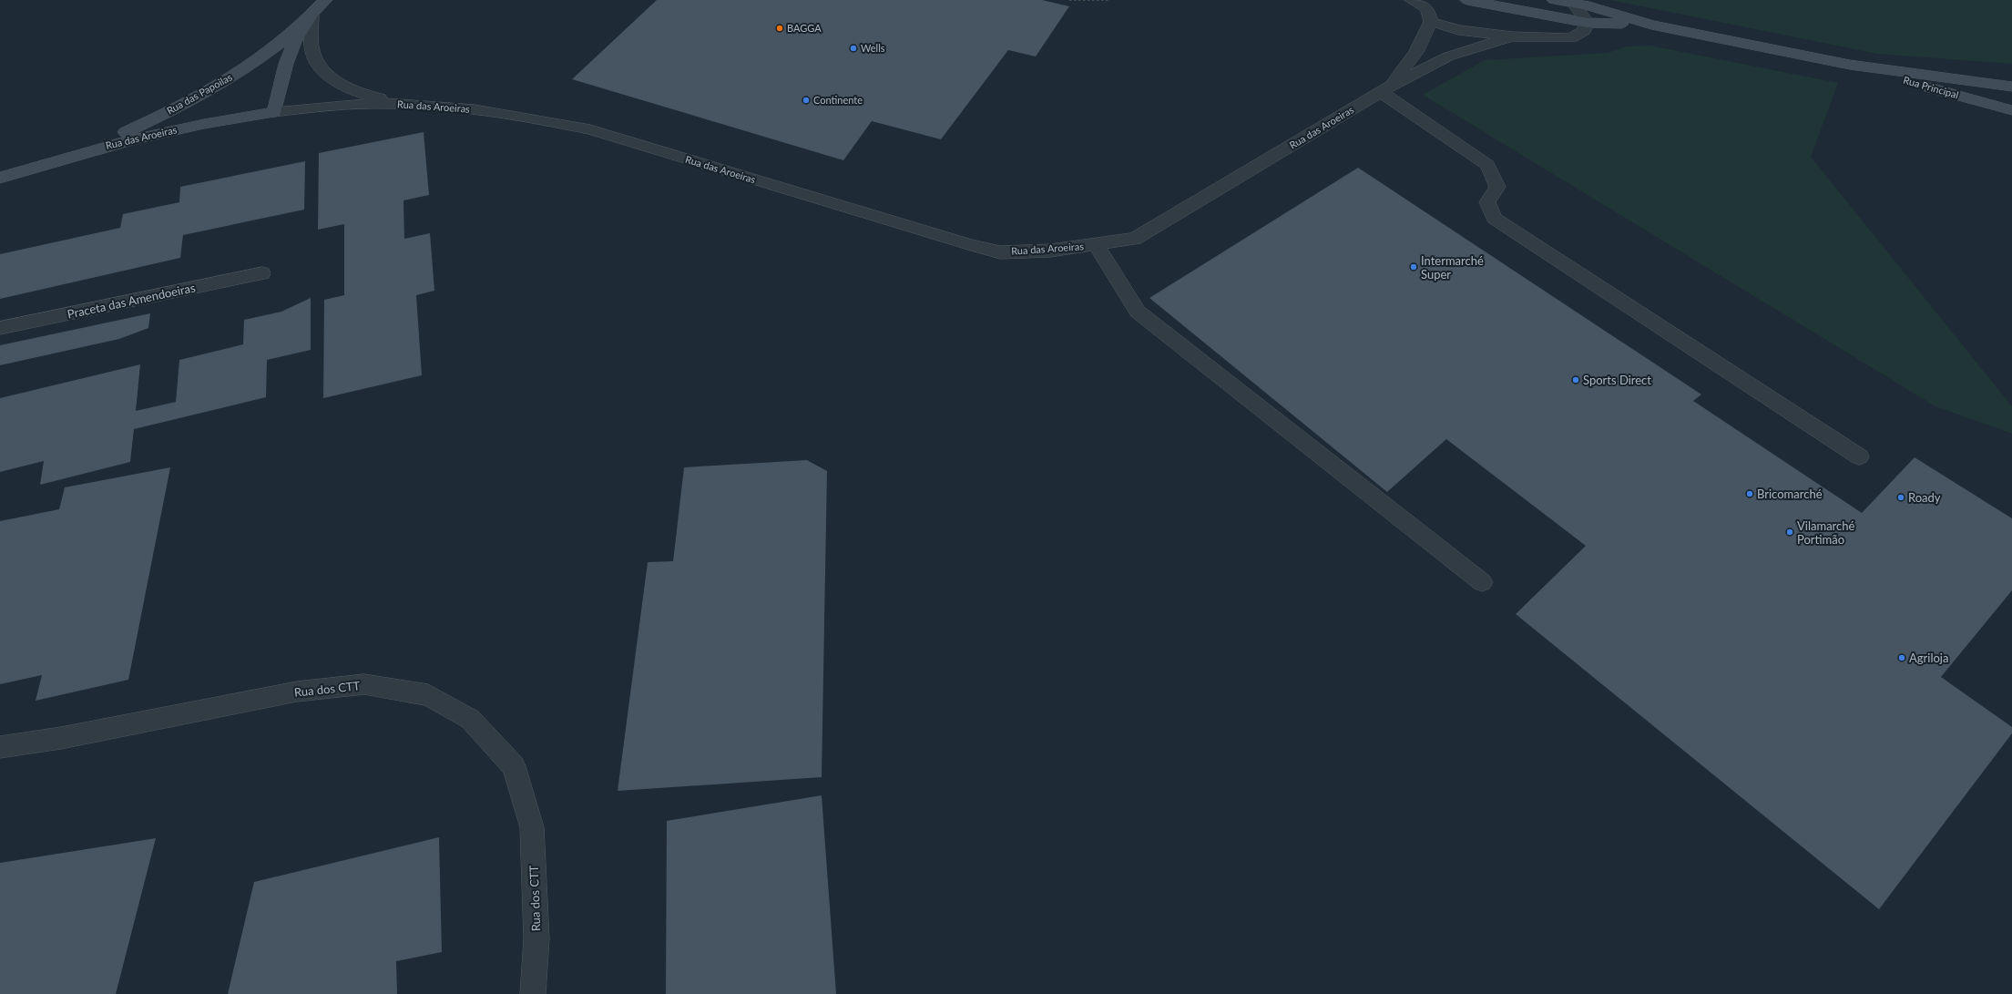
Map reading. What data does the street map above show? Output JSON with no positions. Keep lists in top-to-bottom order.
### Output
{
  "streets": {
    "street": [
      "Rua Principal",
      "Rua das Papoilas",
      "Rua das Aroeiras",
      "Praceta das Amendoeiras",
      "Rua dos CTT"
    ]
  },
  "crossings": [
    ["Rua das Papoilas", "Rua das Aroeiras"]
  ],
  "places": [
    "BAGGA",
    "Wells",
    "Continente",
    "Intermarché Super",
    "Sports Direct",
    "Bricomarché",
    "Roady",
    "Vilamarché Portimão",
    "Agriloja"
  ]
}
